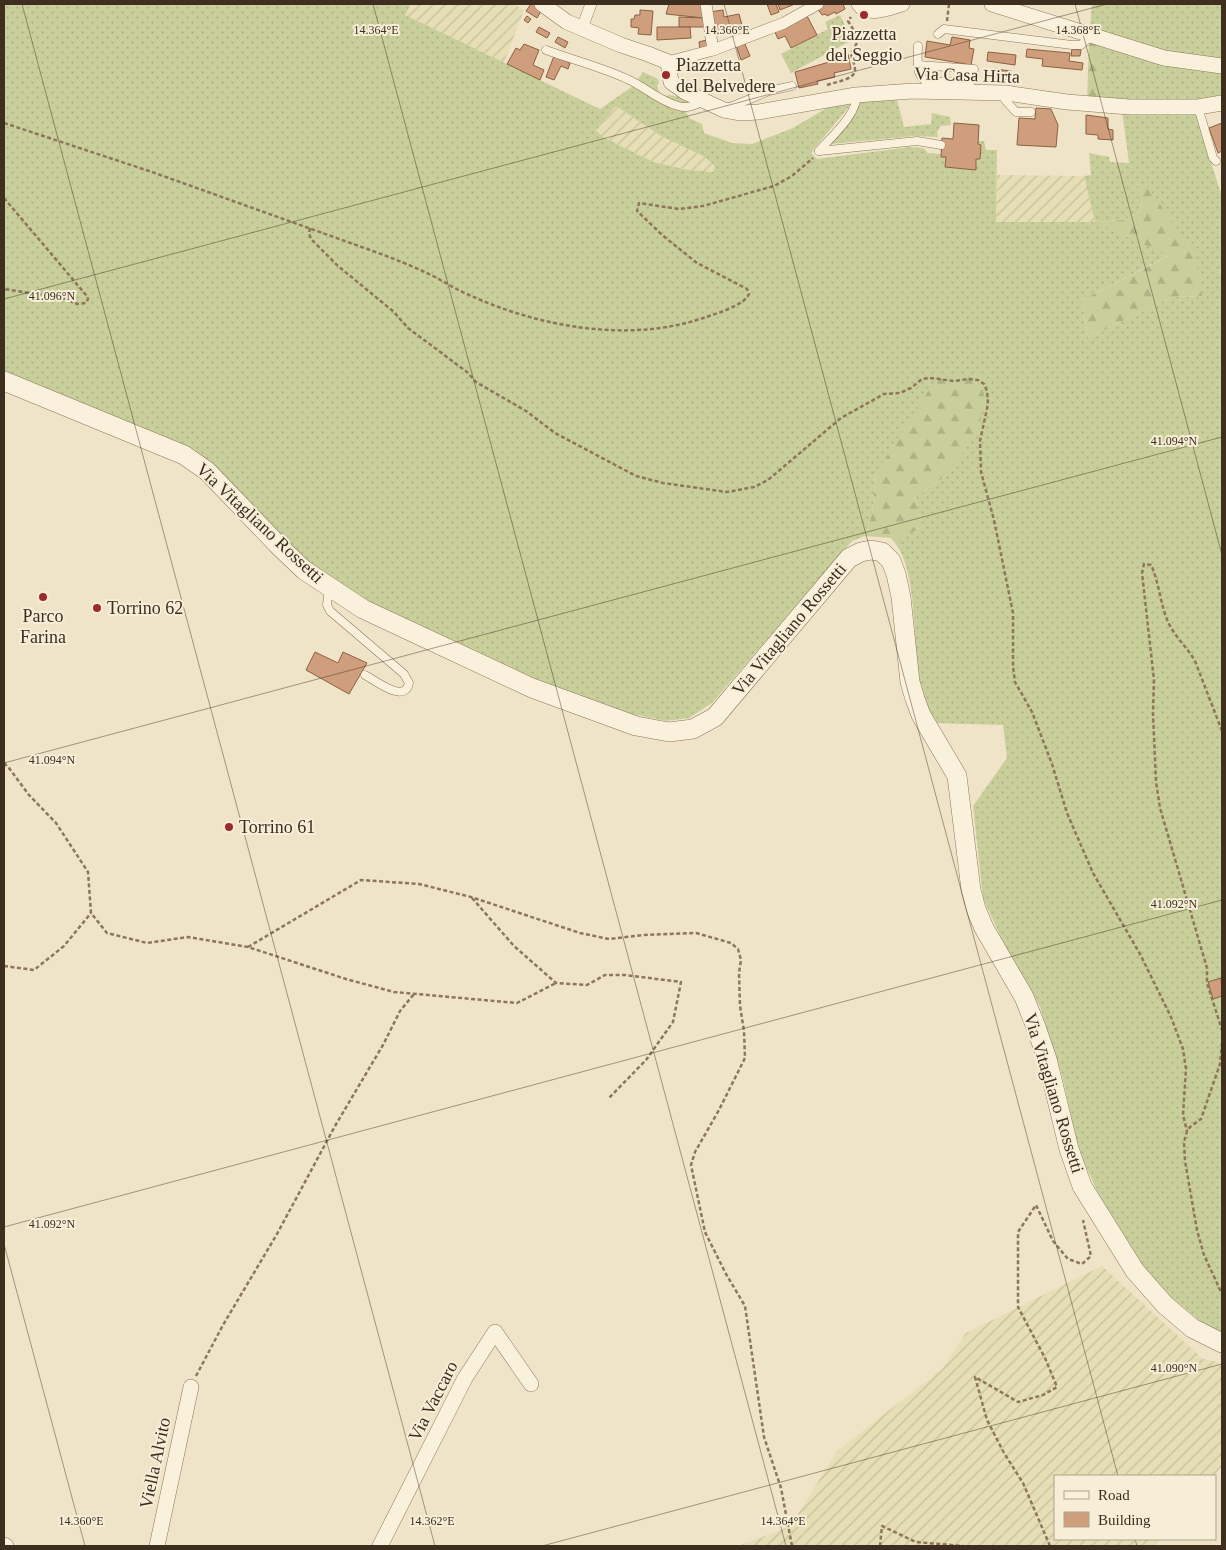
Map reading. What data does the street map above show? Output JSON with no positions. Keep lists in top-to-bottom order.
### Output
{
  "streets": {
    "street": [
      "Via Casa Hirta",
      "Via Vitagliano Rossetti",
      "Via Vaccaro",
      "Viella Alvito"
    ]
  },
  "places": [
    "Piazzetta del Seggio",
    "Piazzetta del Belvedere",
    "Parco Farina",
    "Torrino 62",
    "Torrino 61"
  ],
  "legend": ["Road", "Building"],
  "coordinates": [
    "14.364°E",
    "14.366°E",
    "14.368°E",
    "41.096°N",
    "41.094°N",
    "41.092°N",
    "41.090°N",
    "14.360°E",
    "14.362°E"
  ]
}
